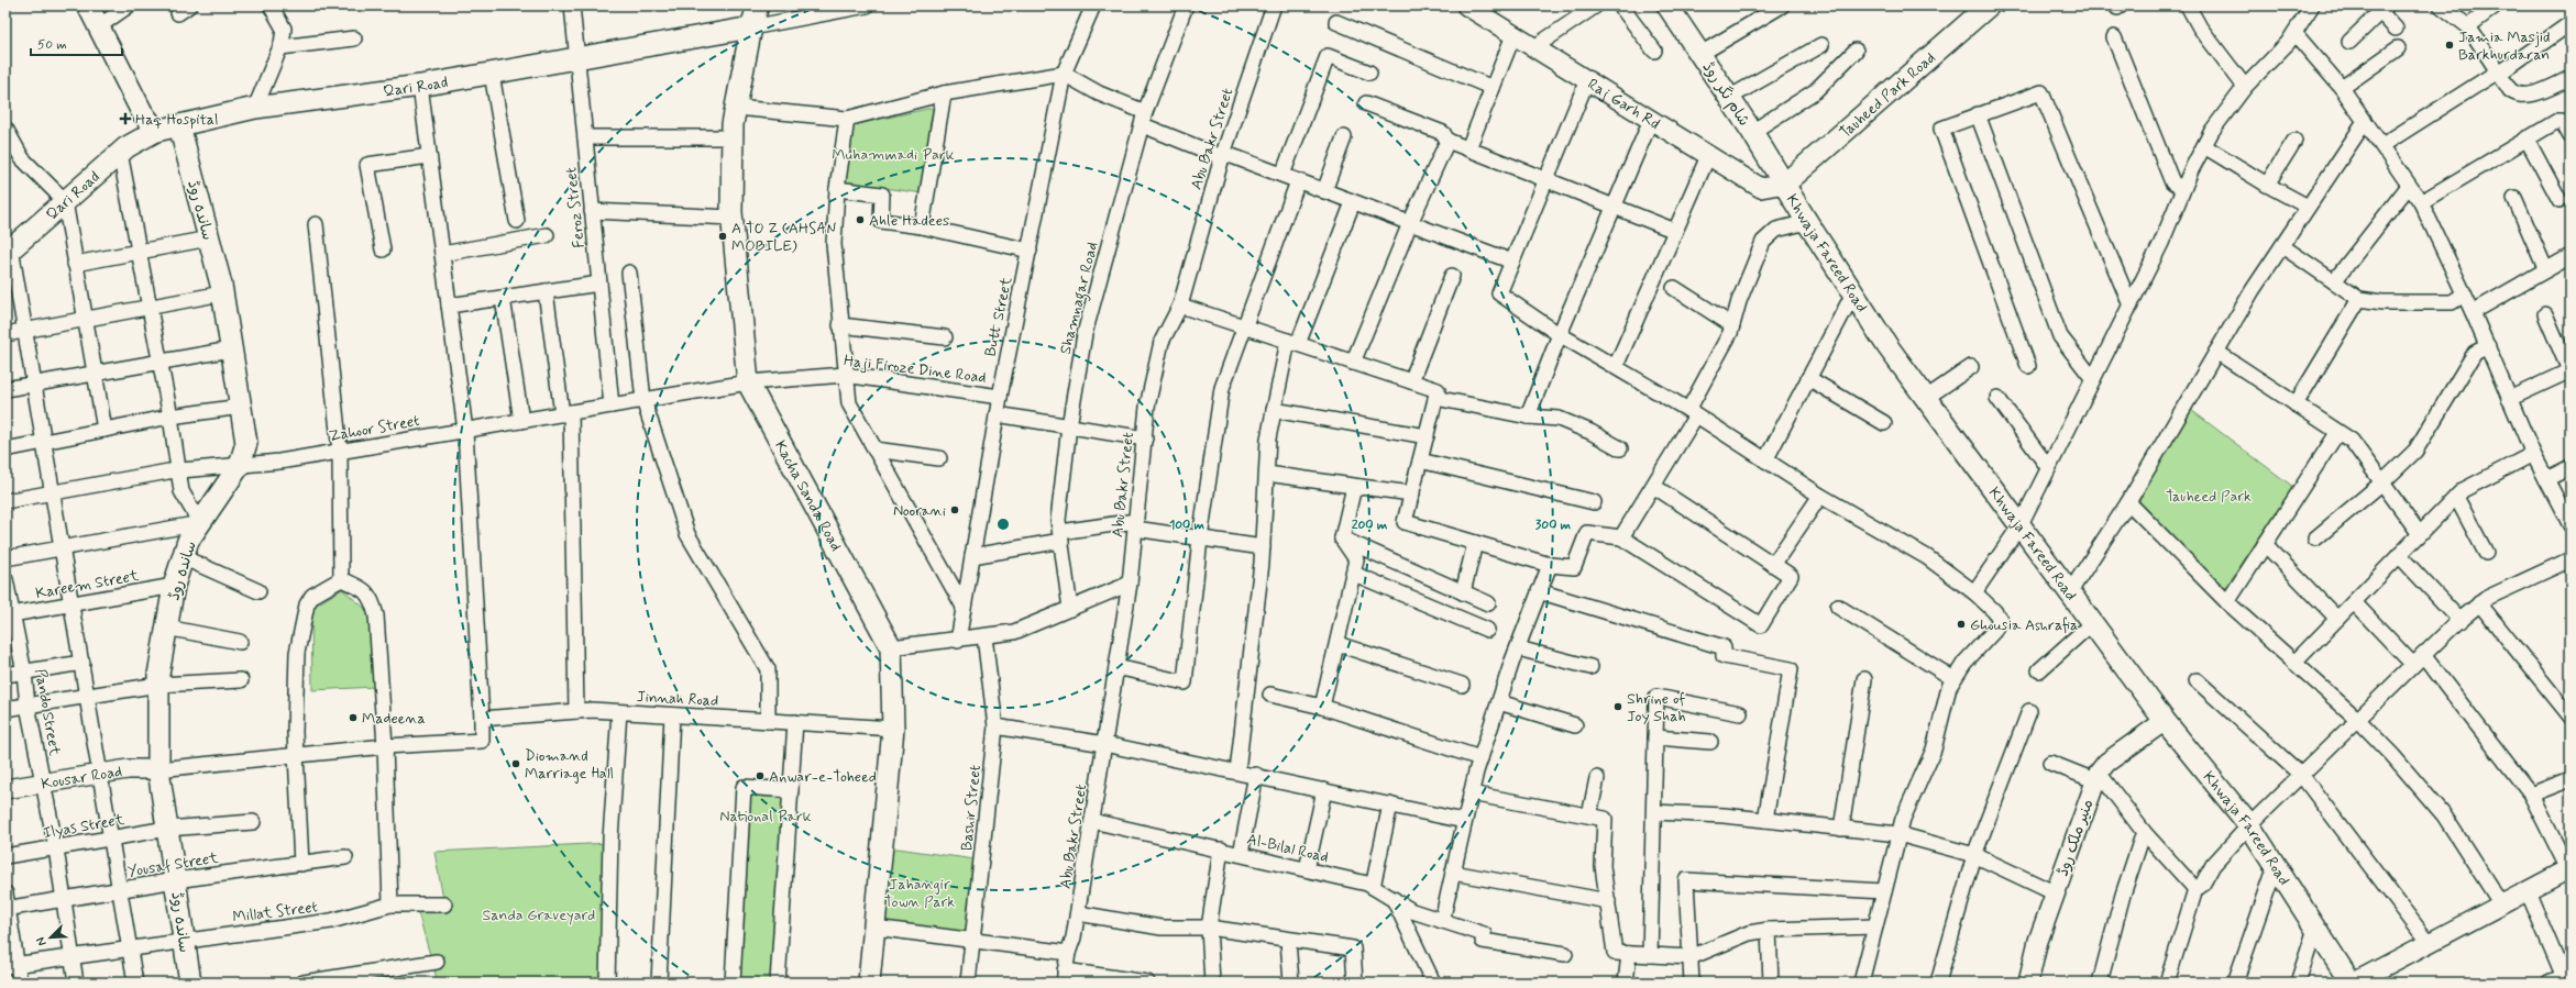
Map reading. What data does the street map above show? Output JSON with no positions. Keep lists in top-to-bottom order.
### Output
{
  "streets": {
    "main road": [
      "Qari Road",
      "شام نگر روڈ",
      "Tauheed Park Road",
      "ساندہ روڈ",
      "Khwaja Fareed Road",
      "Kacha Sanda Road"
    ],
    "street": [
      "Raj Garh Rd",
      "Abu Bakr Street",
      "Feroz Street",
      "Shamnagar Road",
      "Butt Street",
      "Haji Firoze Dine Road",
      "Zahoor Street",
      "Kareem Street",
      "Jinnah Road",
      "Pando Street",
      "Kousar Road",
      "Bashir Street",
      "Ilyas Street",
      "منیر ملک روڈ",
      "Al-Bilal Road",
      "Yousaf Street",
      "Millat Street"
    ]
  },
  "crossings": [
    ["Qari Road", "Feroz Street"],
    ["Qari Road", "ساندہ روڈ"],
    ["Qari Road", "Kacha Sanda Road"],
    ["شام نگر روڈ", "Tauheed Park Road"],
    ["شام نگر روڈ", "Raj Garh Rd"],
    ["شام نگر روڈ", "Khwaja Fareed Road"],
    ["Tauheed Park Road", "Raj Garh Rd"],
    ["Tauheed Park Road", "Khwaja Fareed Road"],
    ["Raj Garh Rd", "Khwaja Fareed Road"],
    ["Abu Bakr Street", "Al-Bilal Road"],
    ["Feroz Street", "Zahoor Street"],
    ["ساندہ روڈ", "Zahoor Street"],
    ["ساندہ روڈ", "Kareem Street"],
    ["ساندہ روڈ", "Kousar Road"],
    ["ساندہ روڈ", "Ilyas Street"],
    ["ساندہ روڈ", "Yousaf Street"],
    ["ساندہ روڈ", "Millat Street"],
    ["Khwaja Fareed Road", "منیر ملک روڈ"],
    ["Butt Street", "Haji Firoze Dine Road"],
    ["Haji Firoze Dine Road", "Zahoor Street"],
    ["Haji Firoze Dine Road", "Kacha Sanda Road"],
    ["Zahoor Street", "Kacha Sanda Road"],
    ["Kacha Sanda Road", "Jinnah Road"],
    ["Kareem Street", "Pando Street"],
    ["Pando Street", "Kousar Road"],
    ["Pando Street", "Ilyas Street"],
    ["Pando Street", "Yousaf Street"],
    ["Pando Street", "Millat Street"]
  ],
  "parks": [
    "Muhammadi Park",
    "Tauheed Park",
    "National Park",
    "Jahangir Town Park",
    "Sanda Graveyard"
  ],
  "places": {
    "other": [
      "Jamia Masjid Barkhurdaran",
      "Ahle Hadees",
      "A TO Z (AHSAN MOBILE)",
      "Noorani",
      "Ghousia Ashrafia",
      "Shrine of Joy Shah",
      "Madeena",
      "Diomand Marriage Hall",
      "Anwar-e-Toheed"
    ],
    "health": ["Haq Hospital"]
  },
  "scale_bar": "50 m",
  "north": "bottom left",
  "rings": ["100 m", "200 m", "300 m"]
}
